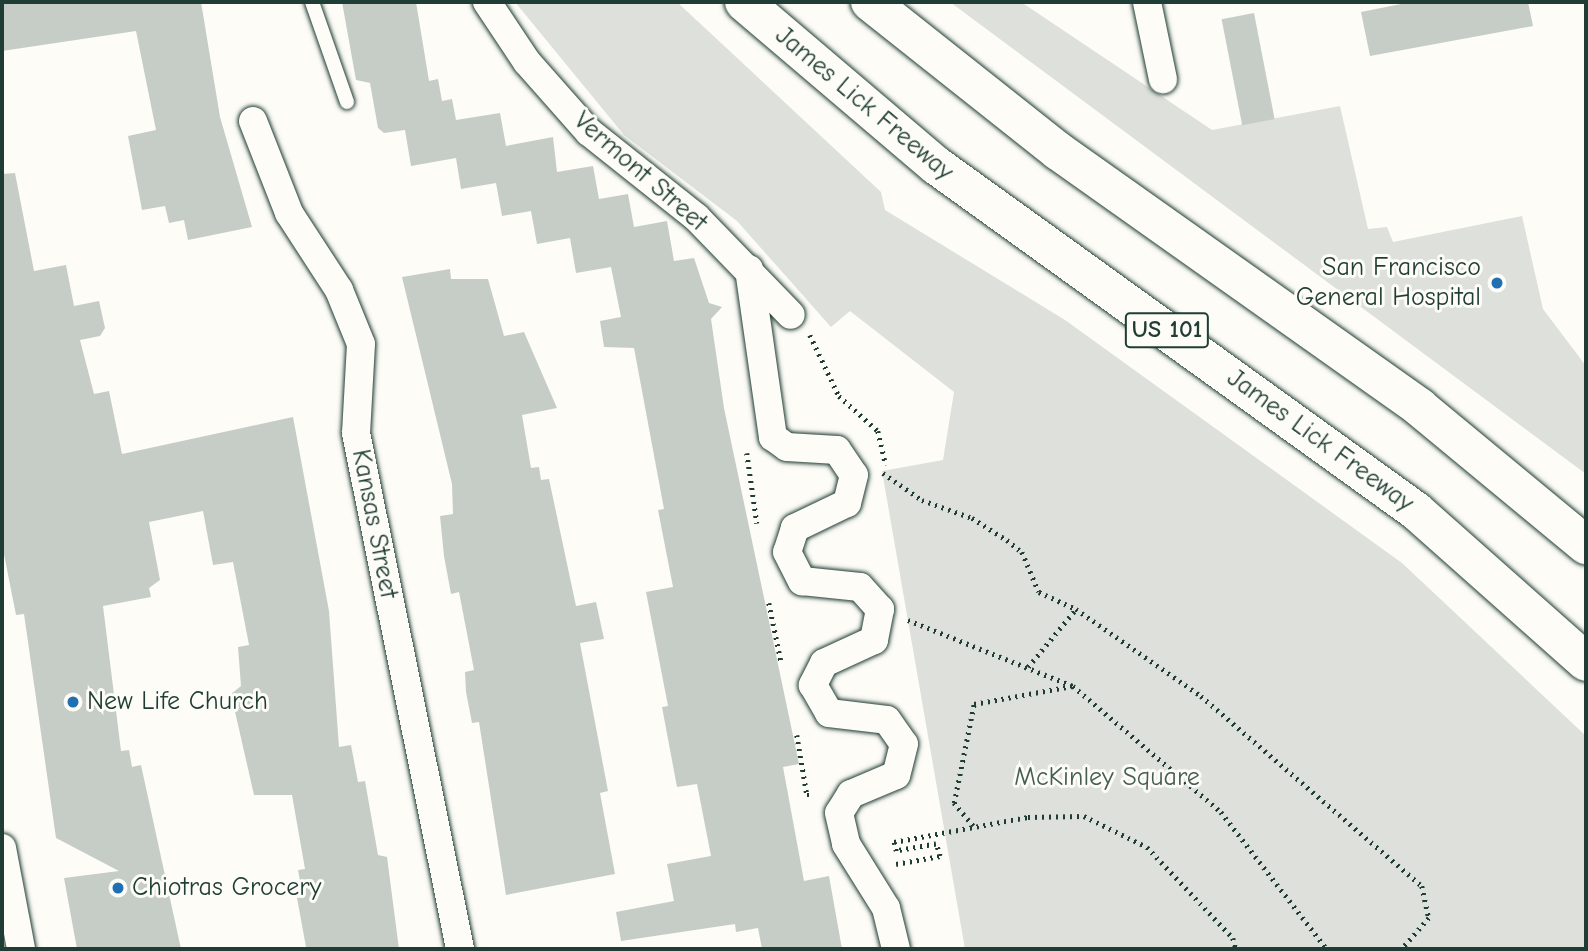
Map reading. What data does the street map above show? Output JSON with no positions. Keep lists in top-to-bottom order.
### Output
{
  "streets": {
    "highway": ["James Lick Freeway", "US 101"],
    "street": ["Vermont Street", "Kansas Street"]
  },
  "parks": ["McKinley Square"],
  "places": ["San Francisco General Hospital", "New Life Church", "Chiotras Grocery"]
}
